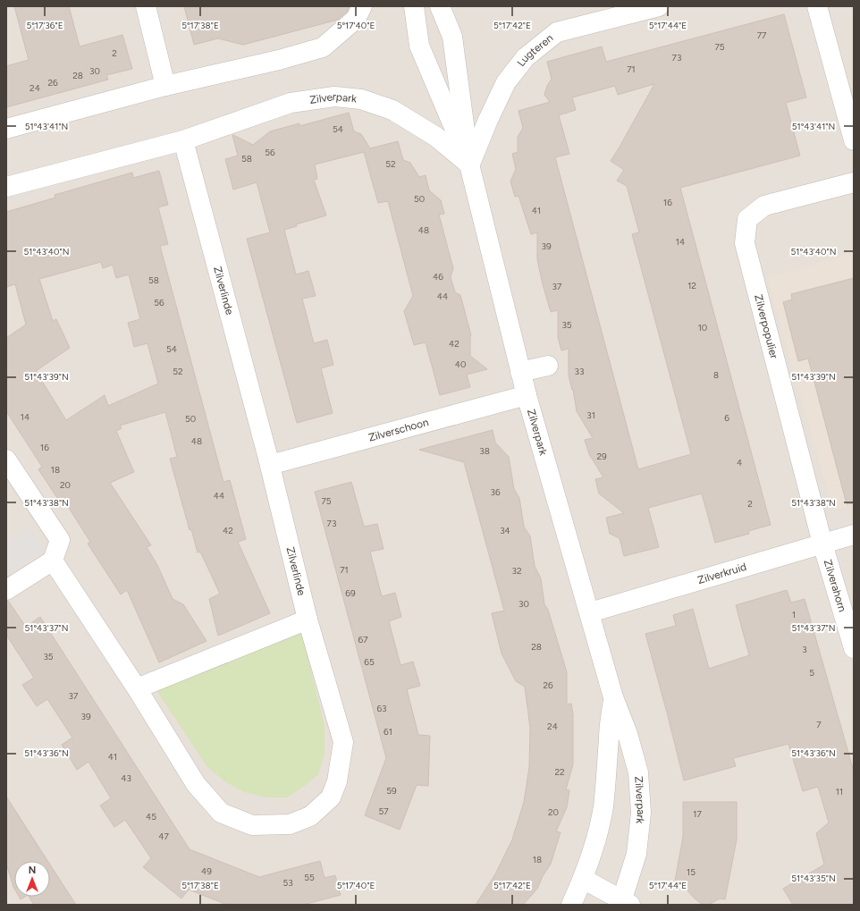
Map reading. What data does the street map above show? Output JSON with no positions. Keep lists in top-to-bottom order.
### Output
{
  "streets": {
    "street": [
      "Lugteren",
      "Zilverpark",
      "Zilverlinde",
      "Zilverpopulier",
      "Zilverschoon",
      "Zilverkruid",
      "Zilverahorn"
    ]
  },
  "crossings": [
    ["Lugteren", "Zilverpark"],
    ["Zilverpark", "Zilverlinde"],
    ["Zilverpark", "Zilverschoon"],
    ["Zilverpark", "Zilverkruid"],
    ["Zilverlinde", "Zilverschoon"],
    ["Zilverpopulier", "Zilverkruid"],
    ["Zilverpopulier", "Zilverahorn"],
    ["Zilverkruid", "Zilverahorn"]
  ],
  "house_numbers": [
    "77",
    "75",
    "2",
    "73",
    "71",
    "30",
    "28",
    "26",
    "24",
    "54",
    "56",
    "58",
    "52",
    "50",
    "16",
    "41",
    "48",
    "14",
    "39",
    "46",
    "58",
    "12",
    "37",
    "44",
    "56",
    "35",
    "10",
    "42",
    "54",
    "40",
    "52",
    "33",
    "8",
    "31",
    "14",
    "6",
    "50",
    "48",
    "16",
    "38",
    "29",
    "4",
    "18",
    "20",
    "36",
    "44",
    "75",
    "2",
    "73",
    "42",
    "34",
    "71",
    "32",
    "69",
    "30",
    "1",
    "67",
    "28",
    "3",
    "35",
    "65",
    "5",
    "26",
    "37",
    "63",
    "39",
    "7",
    "24",
    "61",
    "41",
    "22",
    "43",
    "59",
    "11",
    "57",
    "20",
    "17",
    "45",
    "47",
    "18",
    "49",
    "15",
    "55",
    "53"
  ],
  "north": "top",
  "coordinates": [
    "5°17'36\"E",
    "5°17'38\"E",
    "5°17'40\"E",
    "5°17'42\"E",
    "5°17'44\"E",
    "51°43'41\"N",
    "51°43'40\"N",
    "51°43'39\"N",
    "51°43'38\"N",
    "51°43'37\"N",
    "51°43'36\"N",
    "51°43'35\"N"
  ]
}
